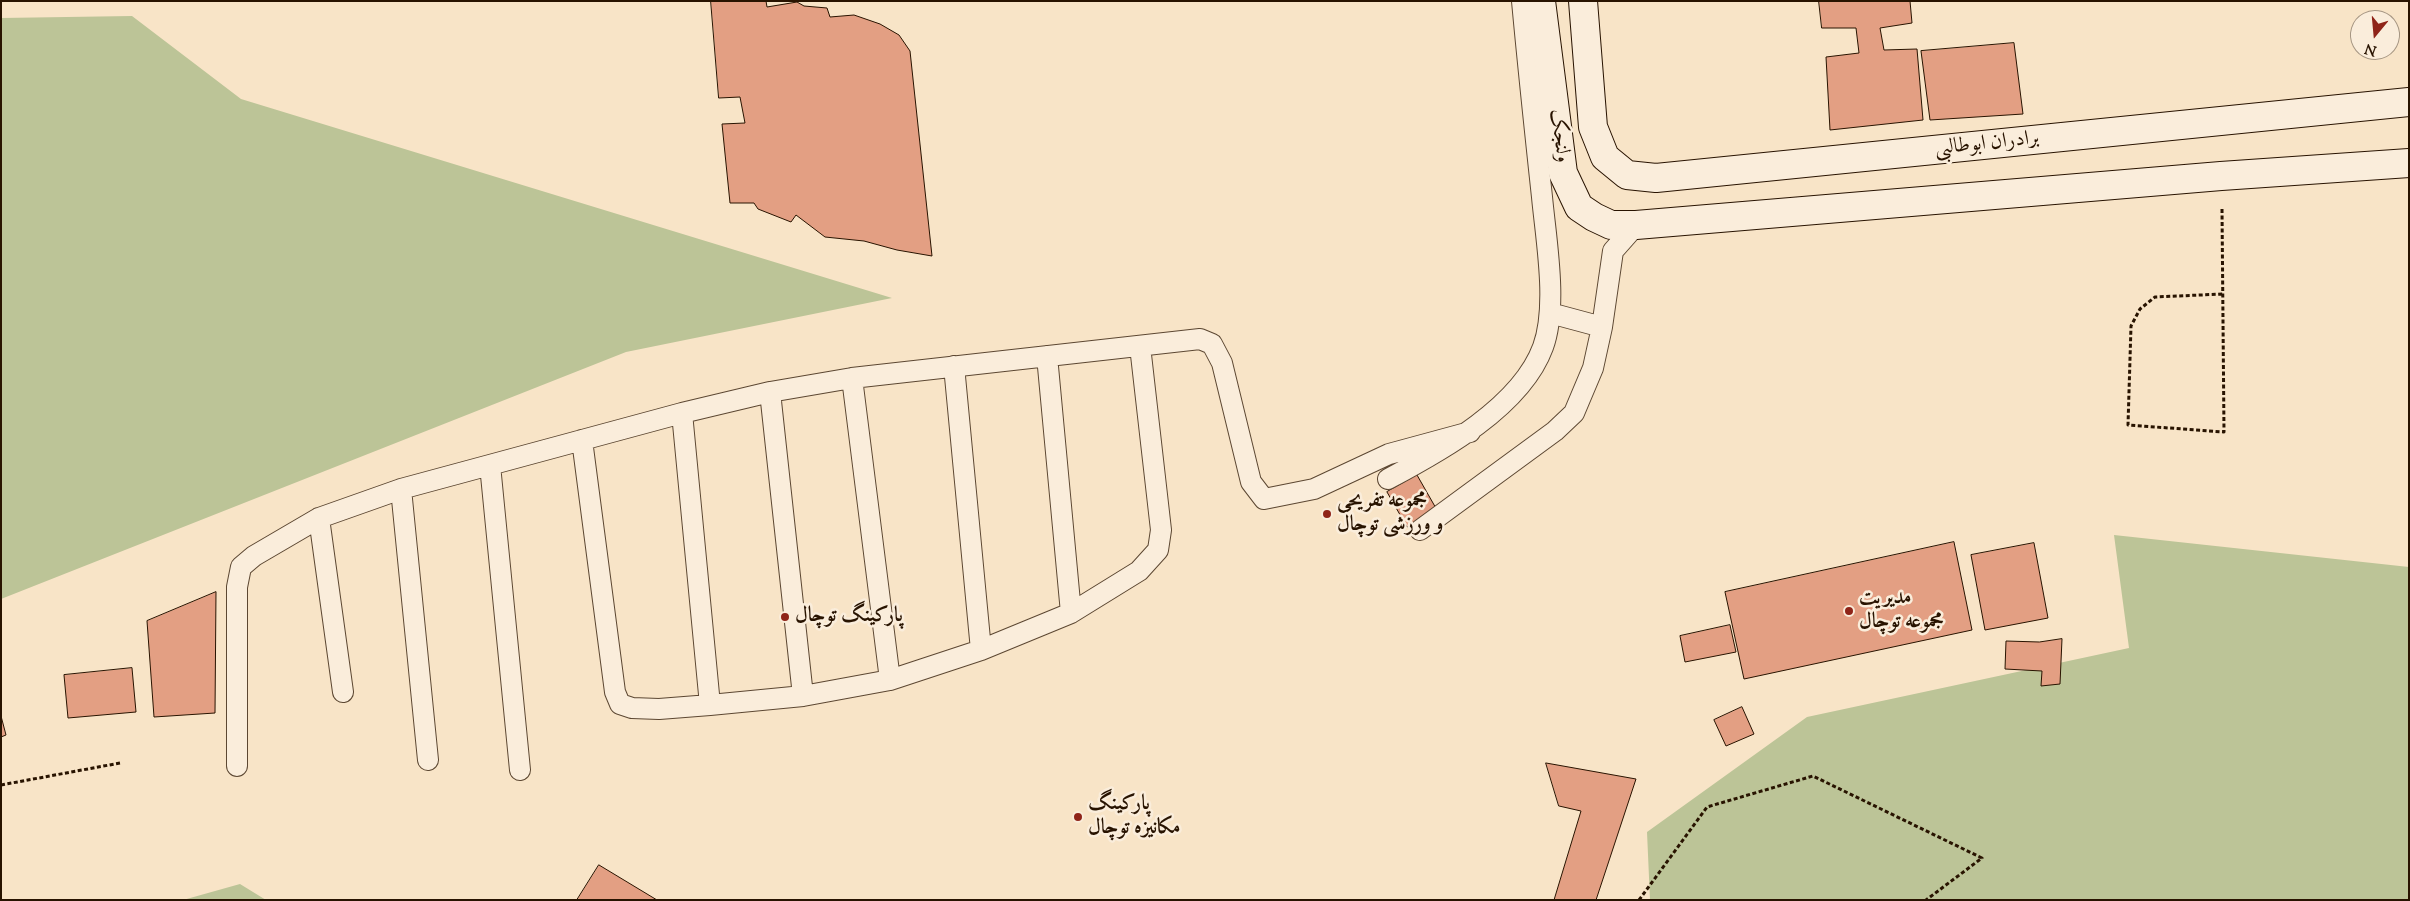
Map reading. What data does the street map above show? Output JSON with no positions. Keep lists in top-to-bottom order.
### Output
{
  "streets": {
    "main road": ["ولنجک", "برادران ابوطالبی"]
  },
  "crossings": [
    ["ولنجک", "برادران ابوطالبی"]
  ],
  "places": [
    "مجموعه تفریحی و ورزشی توچال",
    "مدیریت مجموعه توچال",
    "پارکینگ توچال",
    "پارکینگ مکانیزه توچال"
  ],
  "north": "bottom"
}
